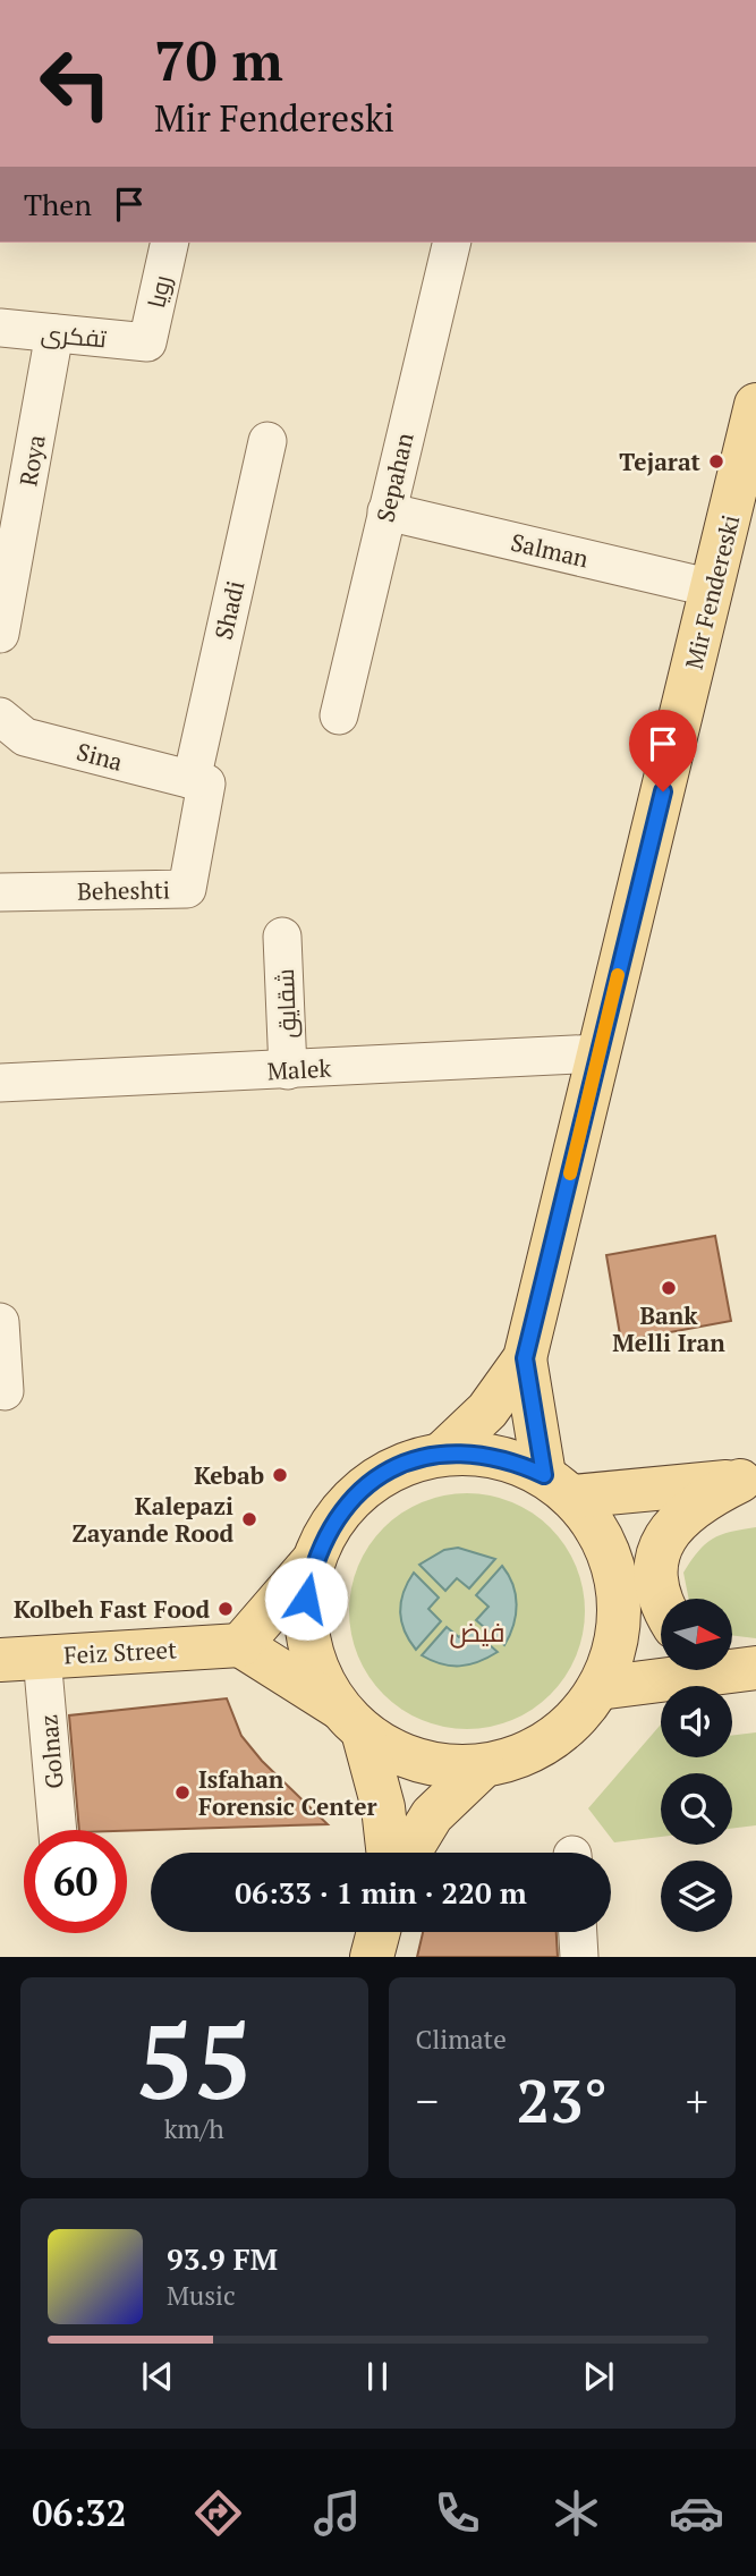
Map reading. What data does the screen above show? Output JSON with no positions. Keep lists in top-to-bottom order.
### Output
{
  "streets": {
    "main road": ["Mir Fendereski", "Feiz Street"],
    "street": [
      "رویا",
      "تفکری",
      "Roya",
      "Sepahan",
      "Salman",
      "Shadi",
      "Sina",
      "Beheshti",
      "شقایق",
      "Malek",
      "Golnaz"
    ]
  },
  "crossings": [
    ["رویا", "تفکری"],
    ["تفکری", "Roya"],
    ["Sepahan", "Salman"],
    ["Salman", "Mir Fendereski"],
    ["Mir Fendereski", "Malek"],
    ["Shadi", "Sina"],
    ["Shadi", "Beheshti"],
    ["Sina", "Beheshti"],
    ["شقایق", "Malek"],
    ["Feiz Street", "Golnaz"]
  ],
  "districts": ["فیض"],
  "places": [
    "Tejarat",
    "Bank Melli Iran",
    "Kebab",
    "Kalepazi Zayande Rood",
    "Kolbeh Fast Food",
    "Isfahan Forensic Center"
  ],
  "north": "right",
  "page": {
    "turn": ["70 m", "Mir Fendereski"],
    "then": "Then",
    "limit": "60",
    "trip": "06:33 · 1 min · 220 m",
    "tile": [
      ["55", "km/h"],
      "Climate"
    ],
    "heat": ["−", "23°", "+"],
    "song": ["93.9 FM", "Music"],
    "tabs": "06:32"
  }
}
